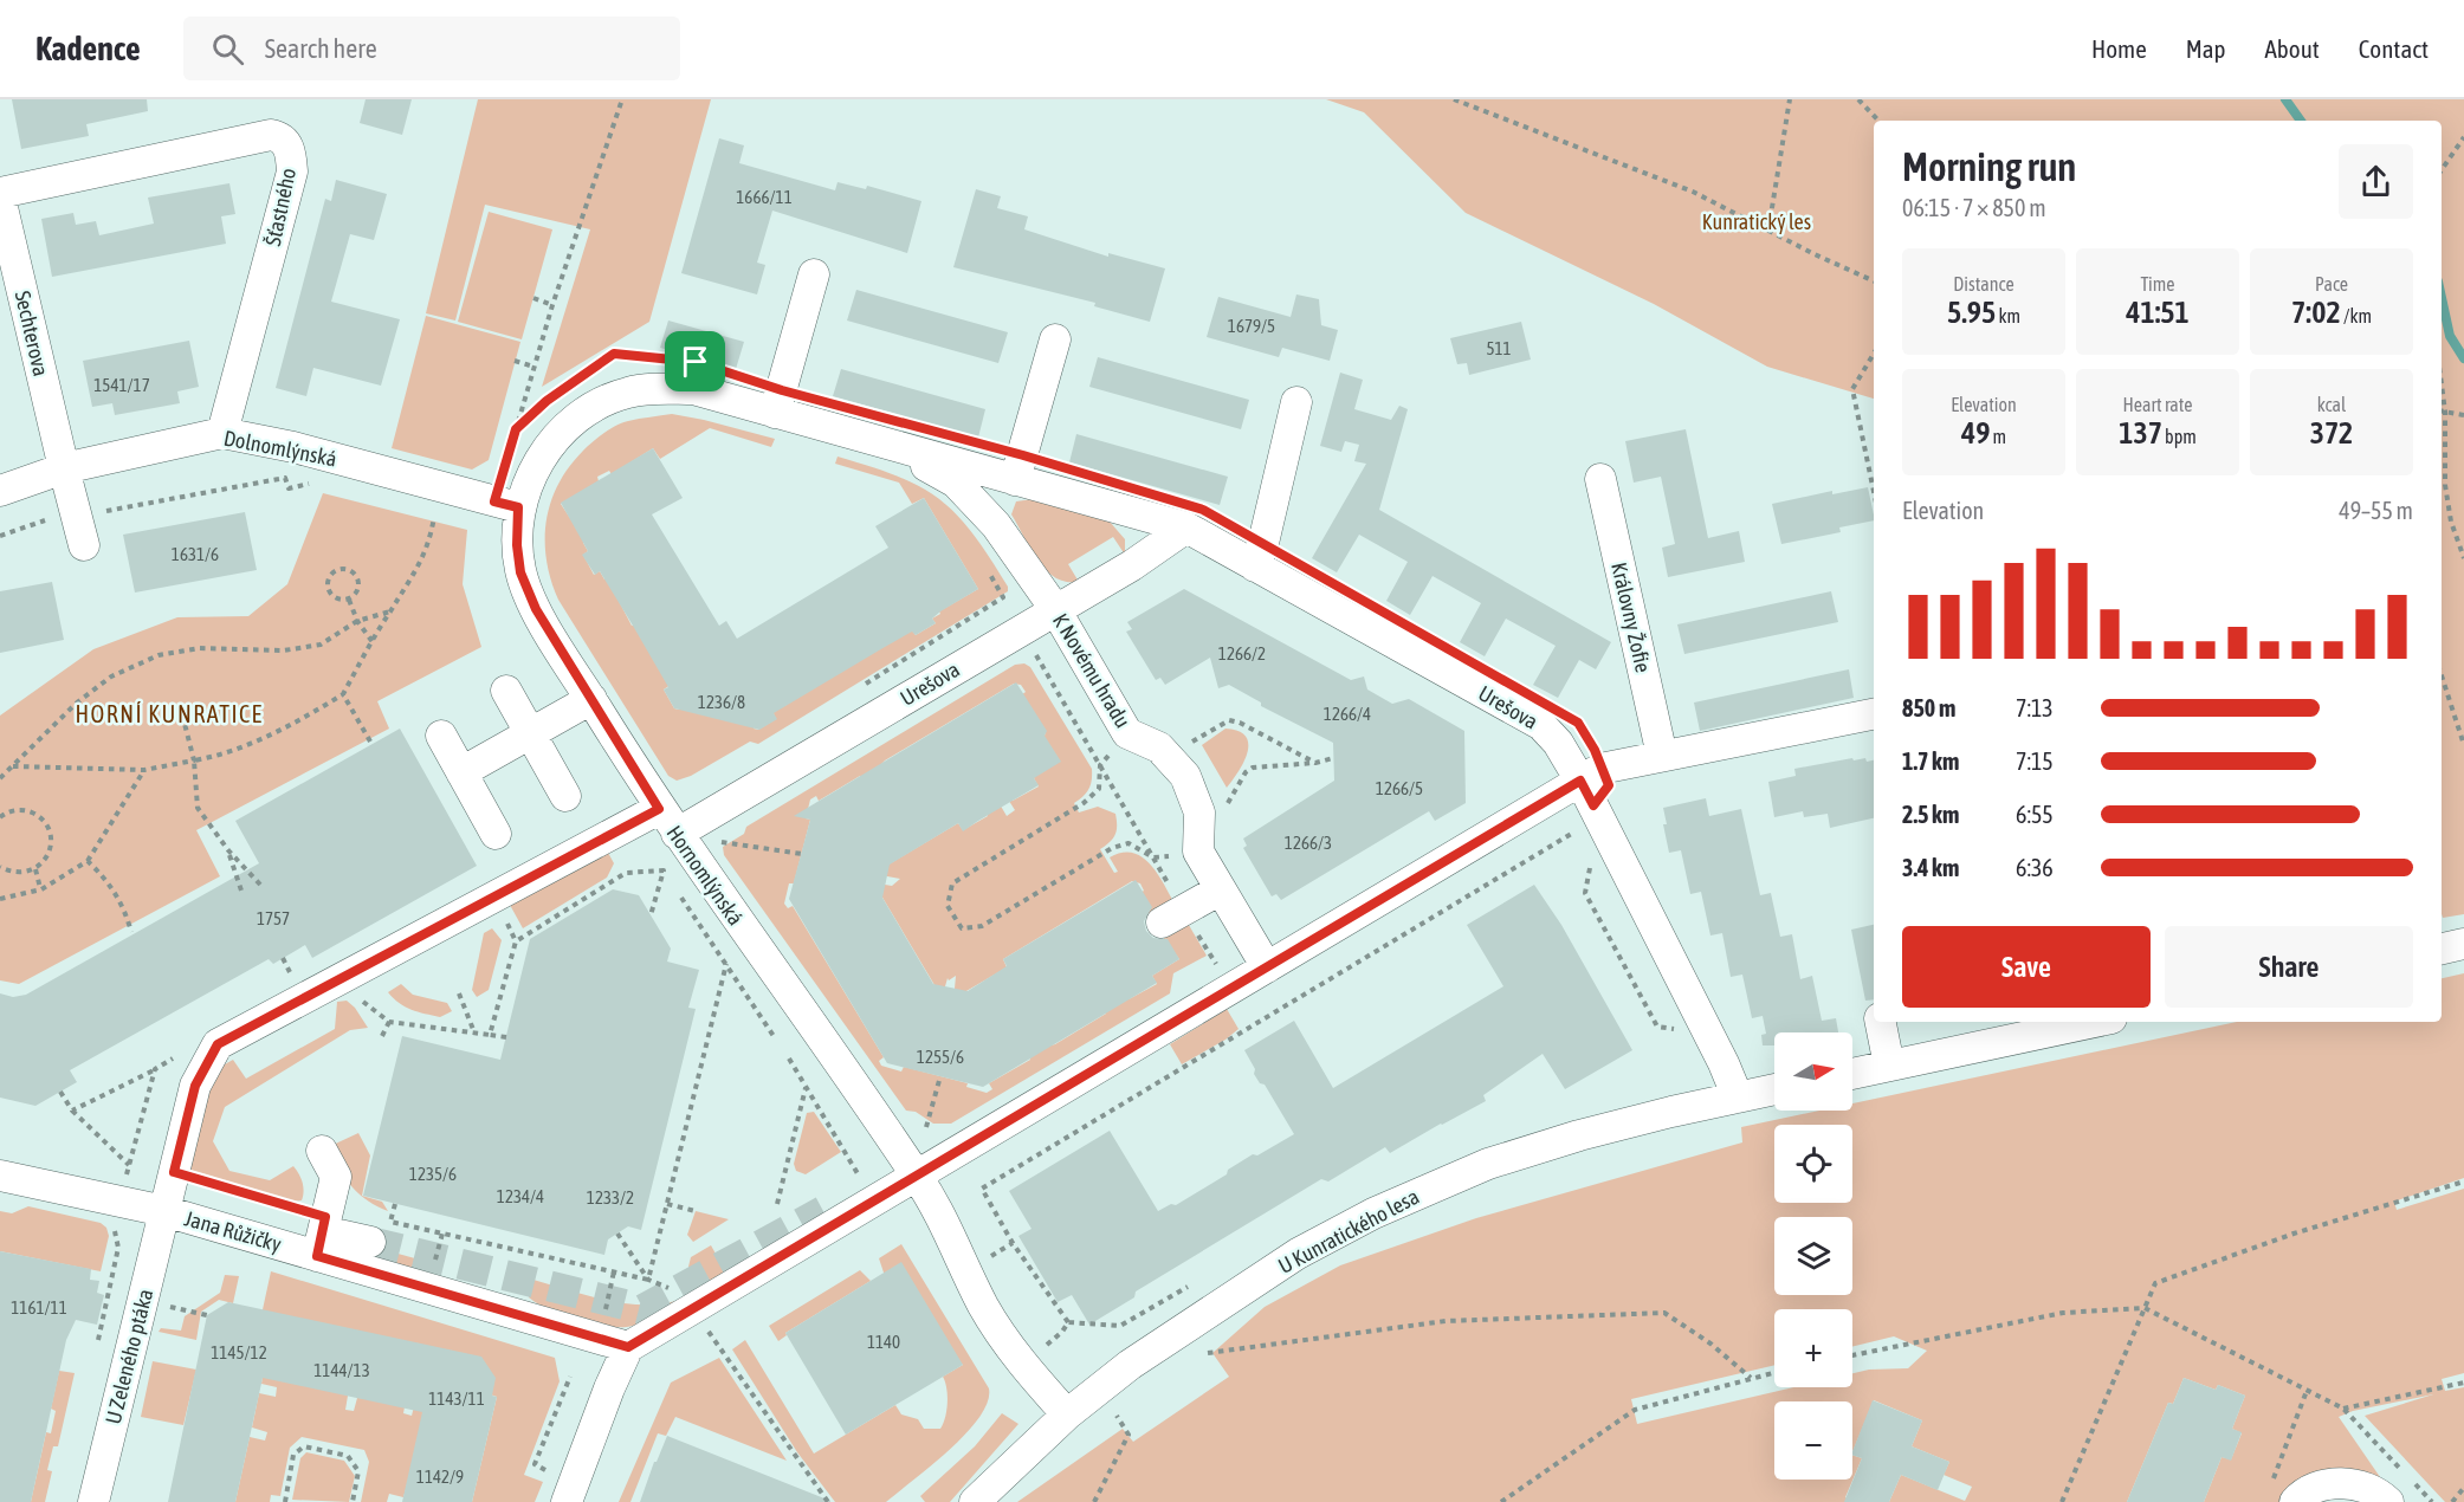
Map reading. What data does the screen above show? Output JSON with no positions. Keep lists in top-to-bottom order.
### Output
{
  "streets": {
    "street": [
      "Šťastného",
      "Sechterova",
      "Dolnomlýnská",
      "Královny Žofie",
      "K Novému hradu",
      "Urešova",
      "Hornomlýnská",
      "Jana Růžičky",
      "U Kunratického lesa",
      "U Zeleného ptáka"
    ]
  },
  "crossings": [
    ["Šťastného", "Sechterova"],
    ["Šťastného", "Dolnomlýnská"],
    ["Sechterova", "Dolnomlýnská"],
    ["Dolnomlýnská", "Hornomlýnská"],
    ["K Novému hradu", "Urešova"],
    ["K Novému hradu", "Hornomlýnská"],
    ["Urešova", "Hornomlýnská"],
    ["Urešova", "U Kunratického lesa"],
    ["Hornomlýnská", "U Kunratického lesa"],
    ["Jana Růžičky", "U Zeleného ptáka"]
  ],
  "districts": ["HORNÍ KUNRATICE"],
  "parks": ["Kunratický les"],
  "house_numbers": [
    "1666/11",
    "1679/5",
    "511",
    "1541/17",
    "1631/6",
    "1266/2",
    "1236/8",
    "1266/4",
    "1266/5",
    "1266/3",
    "1757",
    "1255/6",
    "1235/6",
    "1234/4",
    "1233/2",
    "1161/11",
    "1140",
    "1145/12",
    "1144/13",
    "1143/11",
    "1142/9"
  ],
  "north": "right",
  "page": {
    "header": "Kadence",
    "search": "Search here",
    "nav": [
      "Home",
      "Map",
      "About",
      "Contact"
    ],
    "heading": ["Morning run", "06:15 · 7 × 850 m"],
    "stats": [
      ["Distance", "5.95 km"],
      ["Time", "41:51"],
      ["Pace", "7:02 /km"],
      ["Elevation", "49 m"],
      ["Heart rate", "137 bpm"],
      ["kcal", "372"]
    ],
    "chart": ["Elevation", "49–55 m"],
    "list": [
      {
        "name": "850 m",
        "note": "7:13"
      },
      {
        "name": "1.7 km",
        "note": "7:15"
      },
      {
        "name": "2.5 km",
        "note": "6:55"
      },
      {
        "name": "3.4 km",
        "note": "6:36"
      }
    ],
    "buttons": ["Save", "Share"],
    "map_buttons": ["+", "−"]
  }
}
